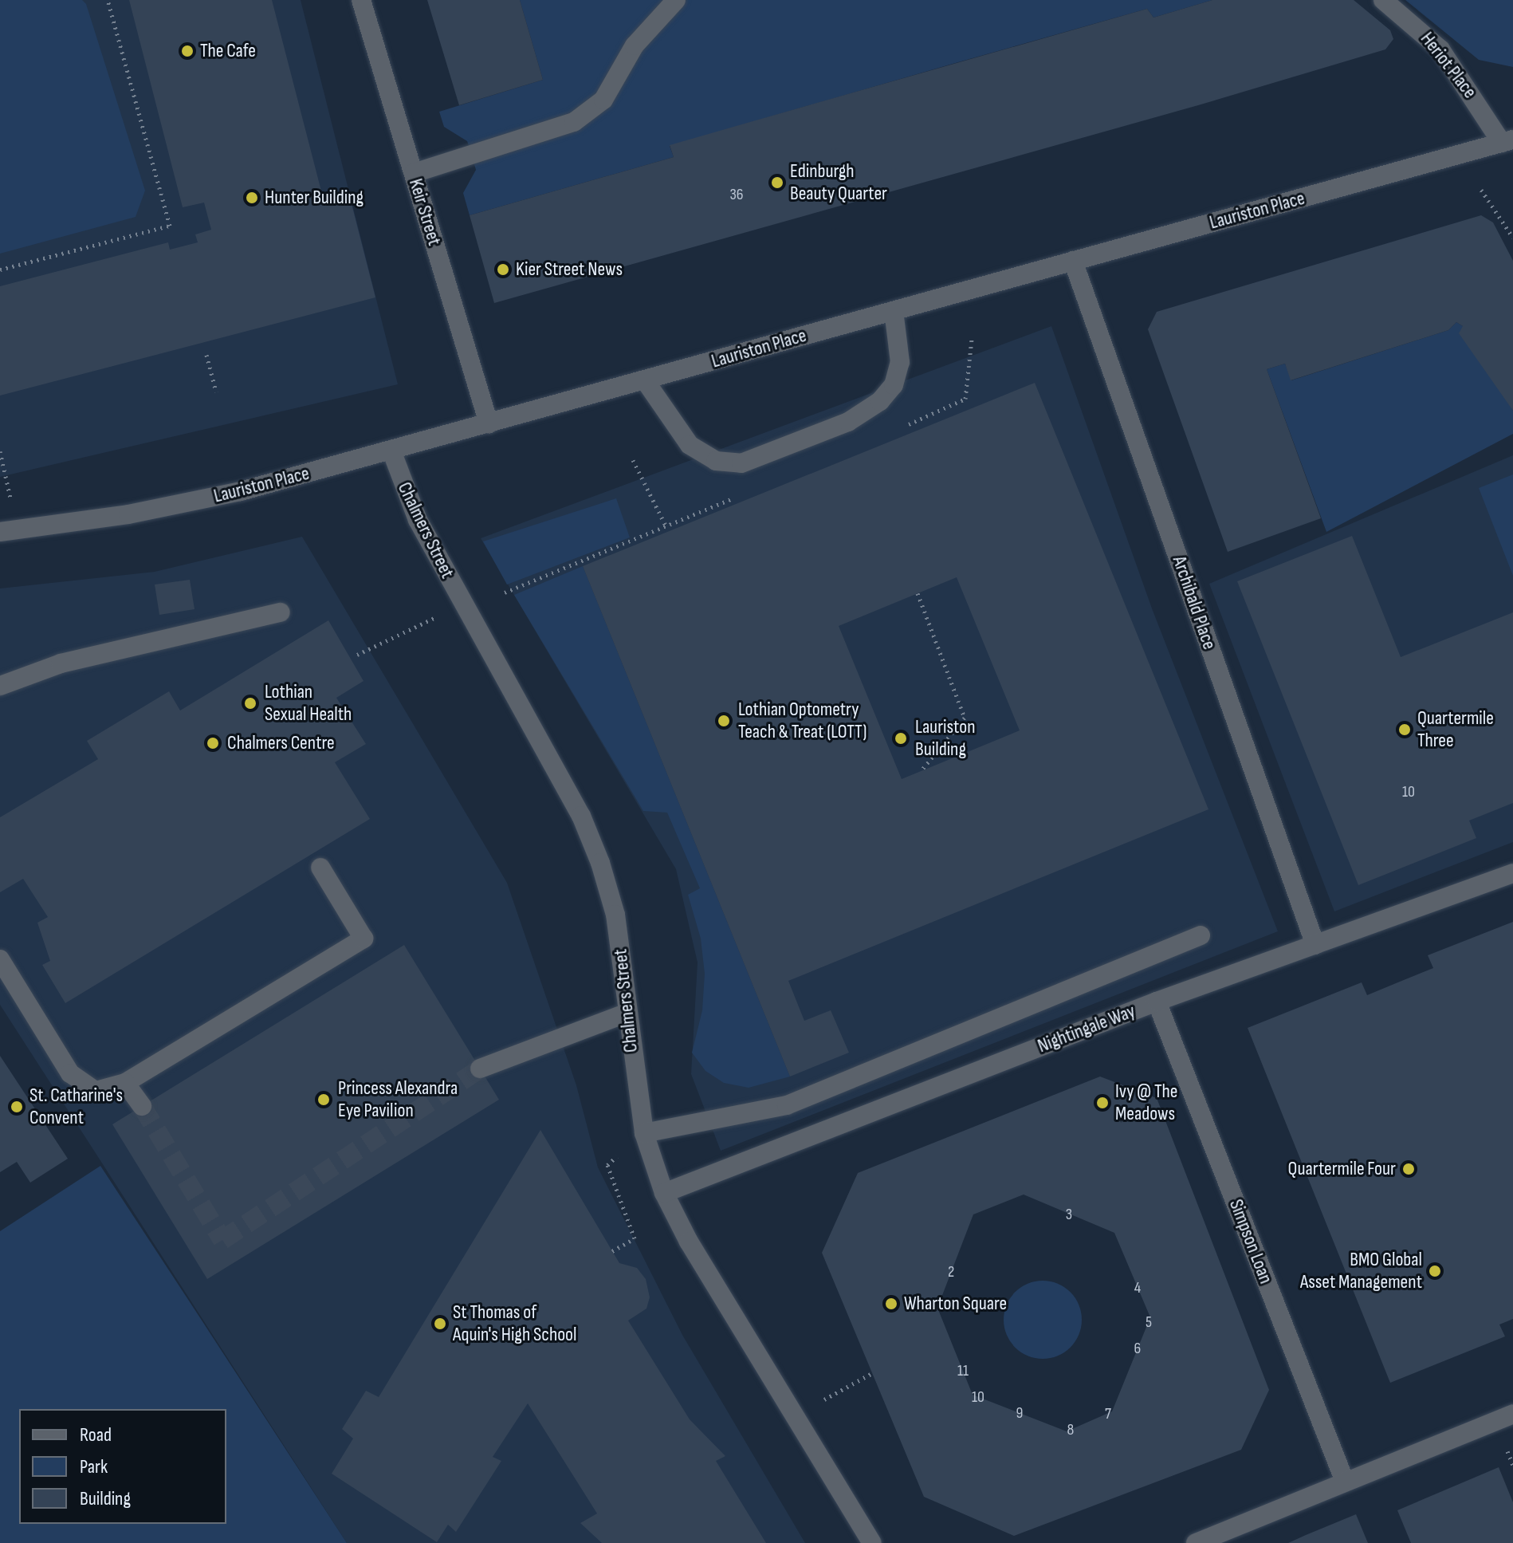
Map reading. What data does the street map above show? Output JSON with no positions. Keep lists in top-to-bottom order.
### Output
{
  "streets": {
    "street": [
      "Heriot Place",
      "Lauriston Place",
      "Keir Street",
      "Chalmers Street",
      "Archibald Place",
      "Nightingale Way",
      "Simpson Loan"
    ]
  },
  "crossings": [
    ["Heriot Place", "Lauriston Place"],
    ["Lauriston Place", "Keir Street"],
    ["Lauriston Place", "Chalmers Street"],
    ["Lauriston Place", "Archibald Place"],
    ["Chalmers Street", "Nightingale Way"],
    ["Archibald Place", "Nightingale Way"],
    ["Nightingale Way", "Simpson Loan"]
  ],
  "places": [
    "The Cafe",
    "Edinburgh Beauty Quarter",
    "Hunter Building",
    "Kier Street News",
    "Lothian Sexual Health",
    "Lothian Optometry Teach & Treat (LOTT)",
    "Quartermile Three",
    "Lauriston Building",
    "Chalmers Centre",
    "Princess Alexandra Eye Pavilion",
    "Ivy @ The Meadows",
    "St. Catharine's Convent",
    "Quartermile Four",
    "BMO Global Asset Management",
    "Wharton Square",
    "St Thomas of Aquin's High School"
  ],
  "house_numbers": [
    "36",
    "10",
    "3",
    "2",
    "4",
    "5",
    "6",
    "11",
    "10",
    "9",
    "7",
    "8"
  ],
  "legend": ["Road", "Park", "Building"]
}
